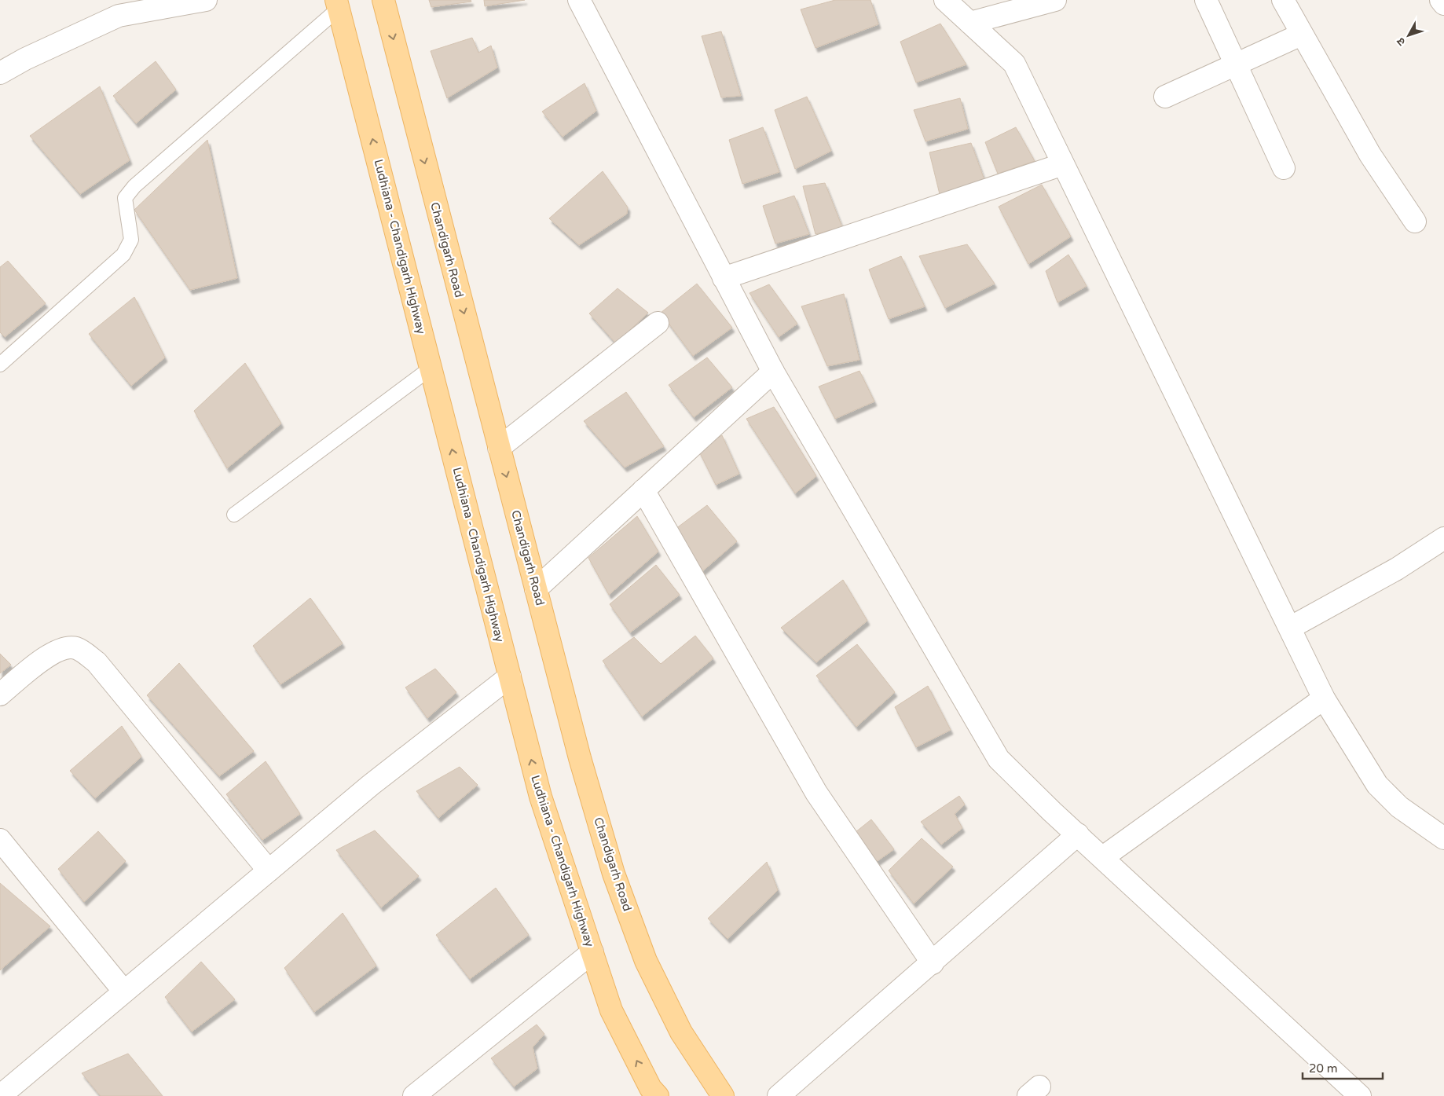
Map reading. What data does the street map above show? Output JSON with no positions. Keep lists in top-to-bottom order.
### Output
{
  "streets": {
    "main road": ["Ludhiana - Chandigarh Highway", "Chandigarh Road"]
  },
  "one_way": ["Ludhiana - Chandigarh Highway", "Chandigarh Road"],
  "scale_bar": "20 m",
  "north": "bottom left"
}
